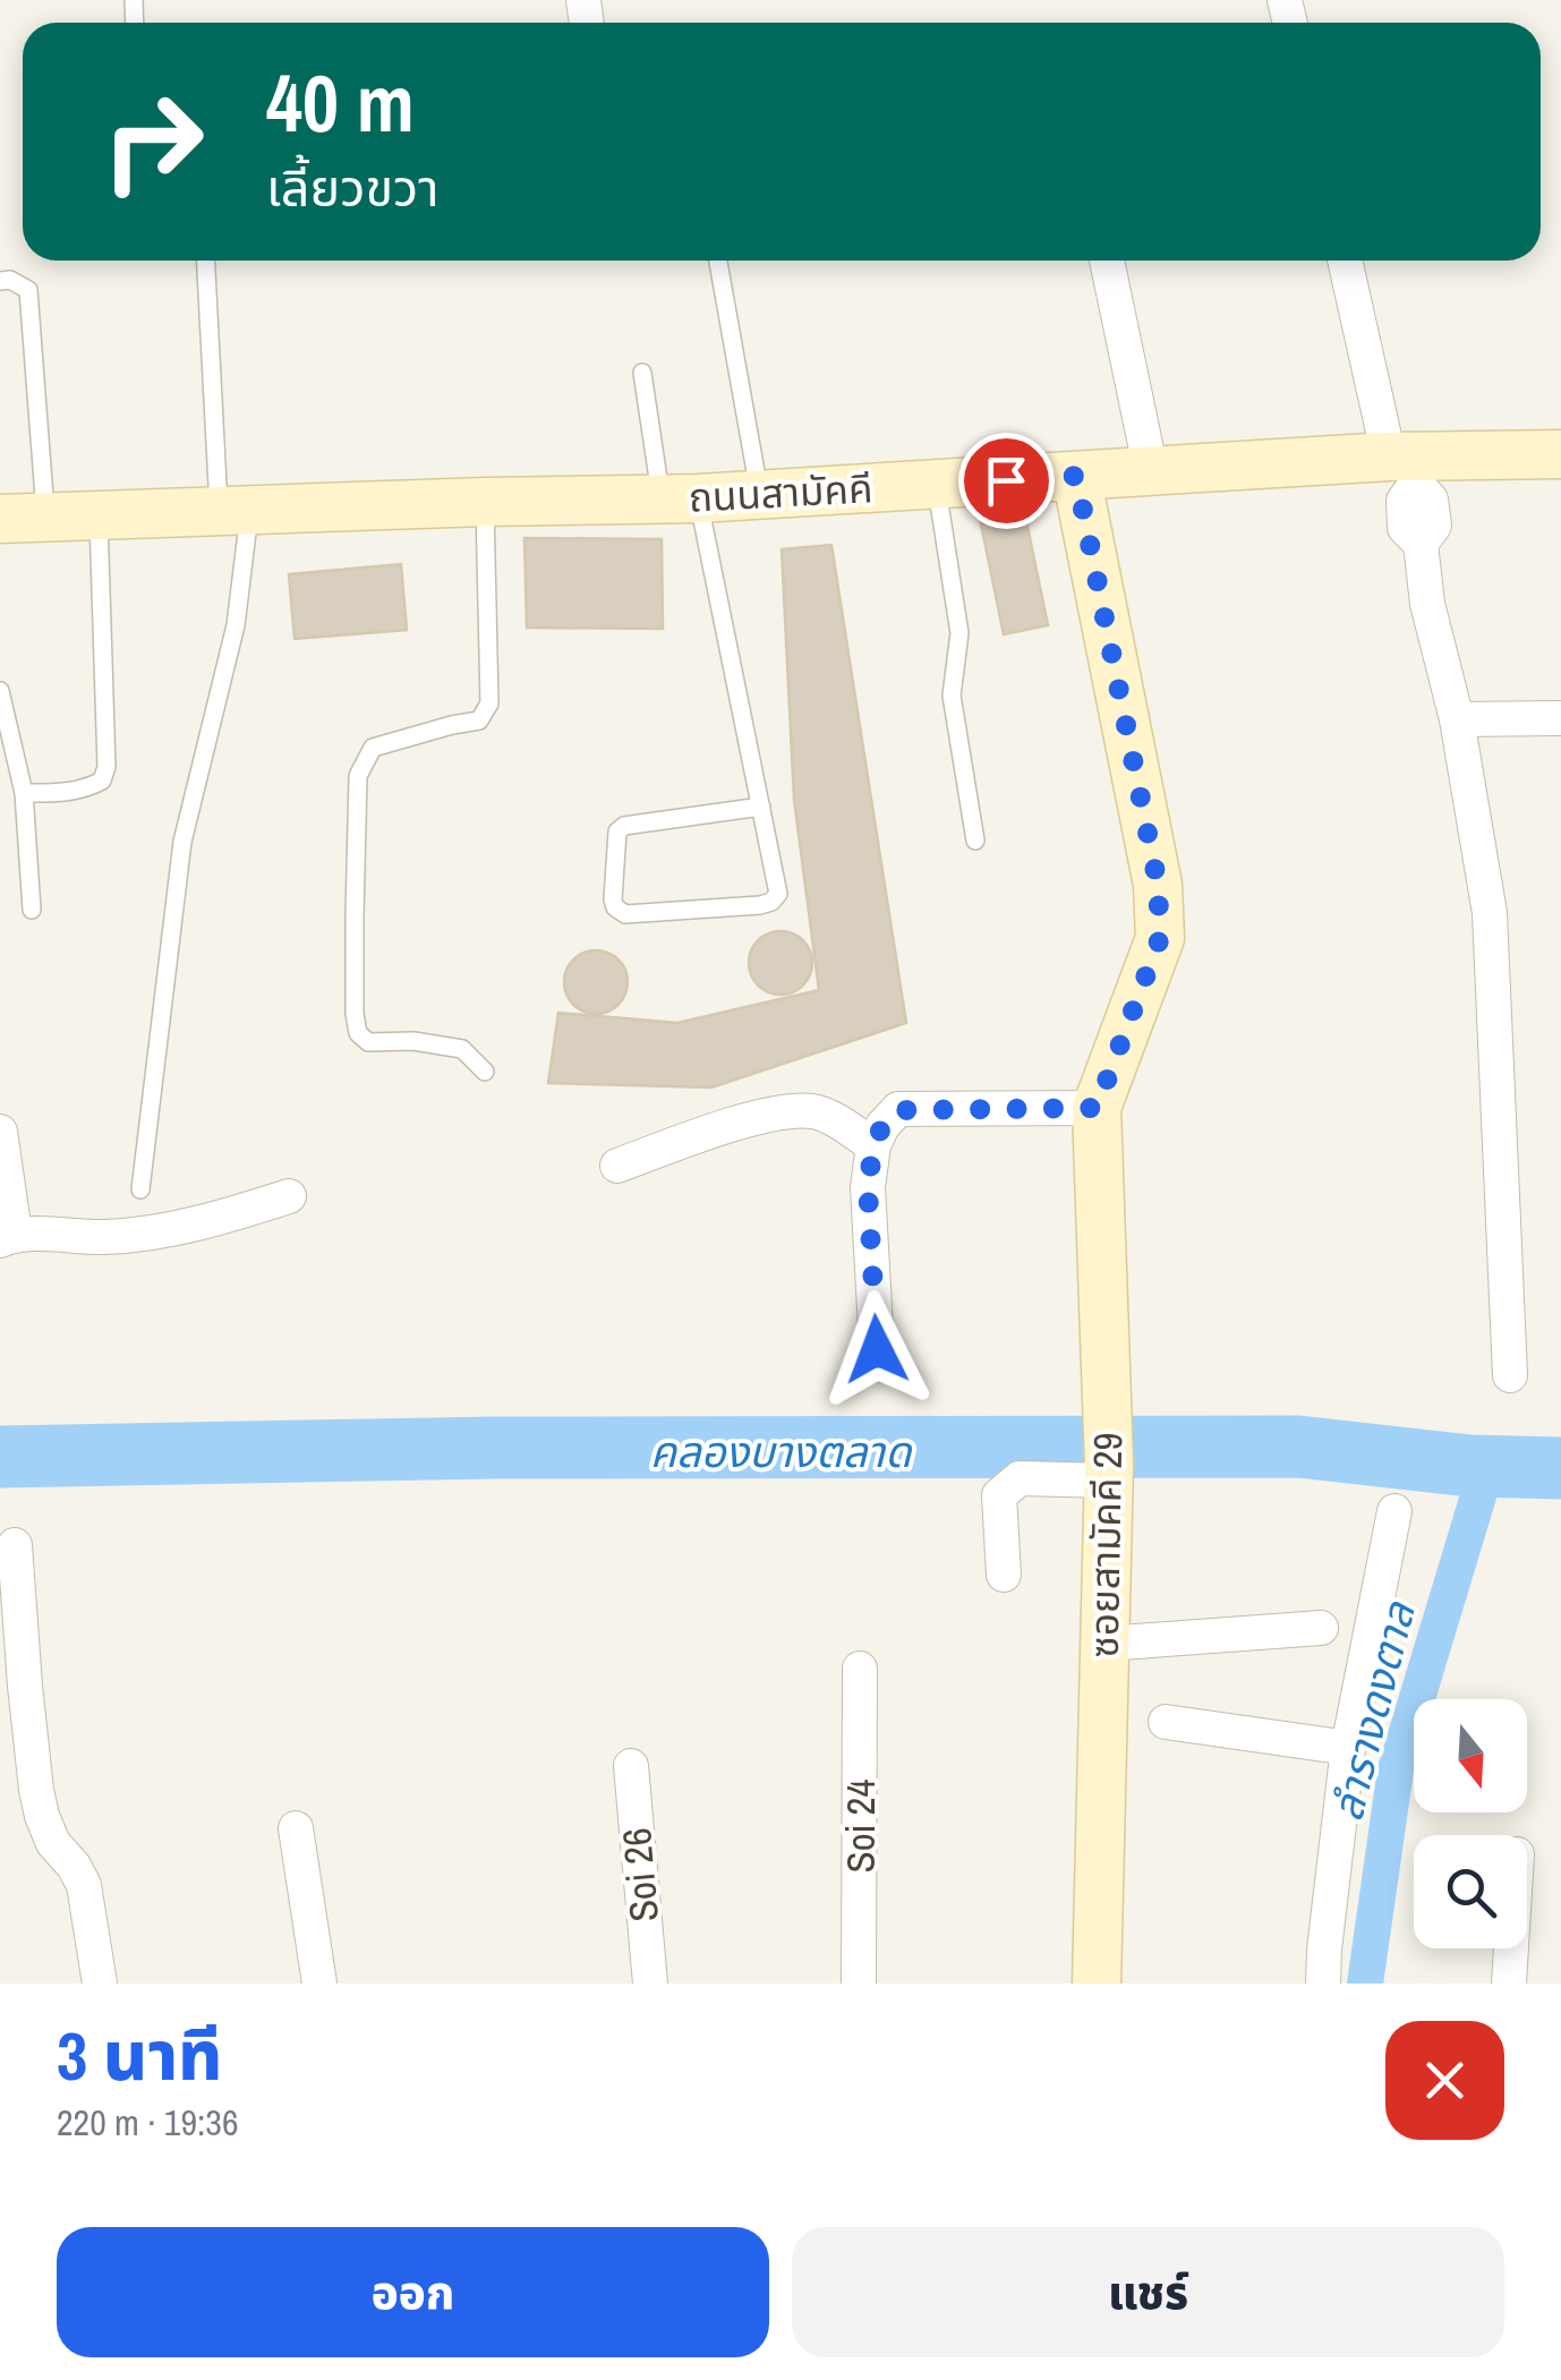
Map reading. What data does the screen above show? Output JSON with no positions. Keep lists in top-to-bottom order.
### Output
{
  "streets": {
    "street": [
      "ถนนสามัคคี",
      "ซอยสามัคคี 29",
      "Soi 24",
      "Soi 26"
    ]
  },
  "water": ["คลองบางตลาด", "ลำรางดงตาล"],
  "north": "bottom",
  "page": {
    "turn": ["40 m", "เลี้ยวขวา"],
    "heading": ["3 นาที", "220 m · 19:36"],
    "buttons": ["ออก", "แชร์"]
  }
}
